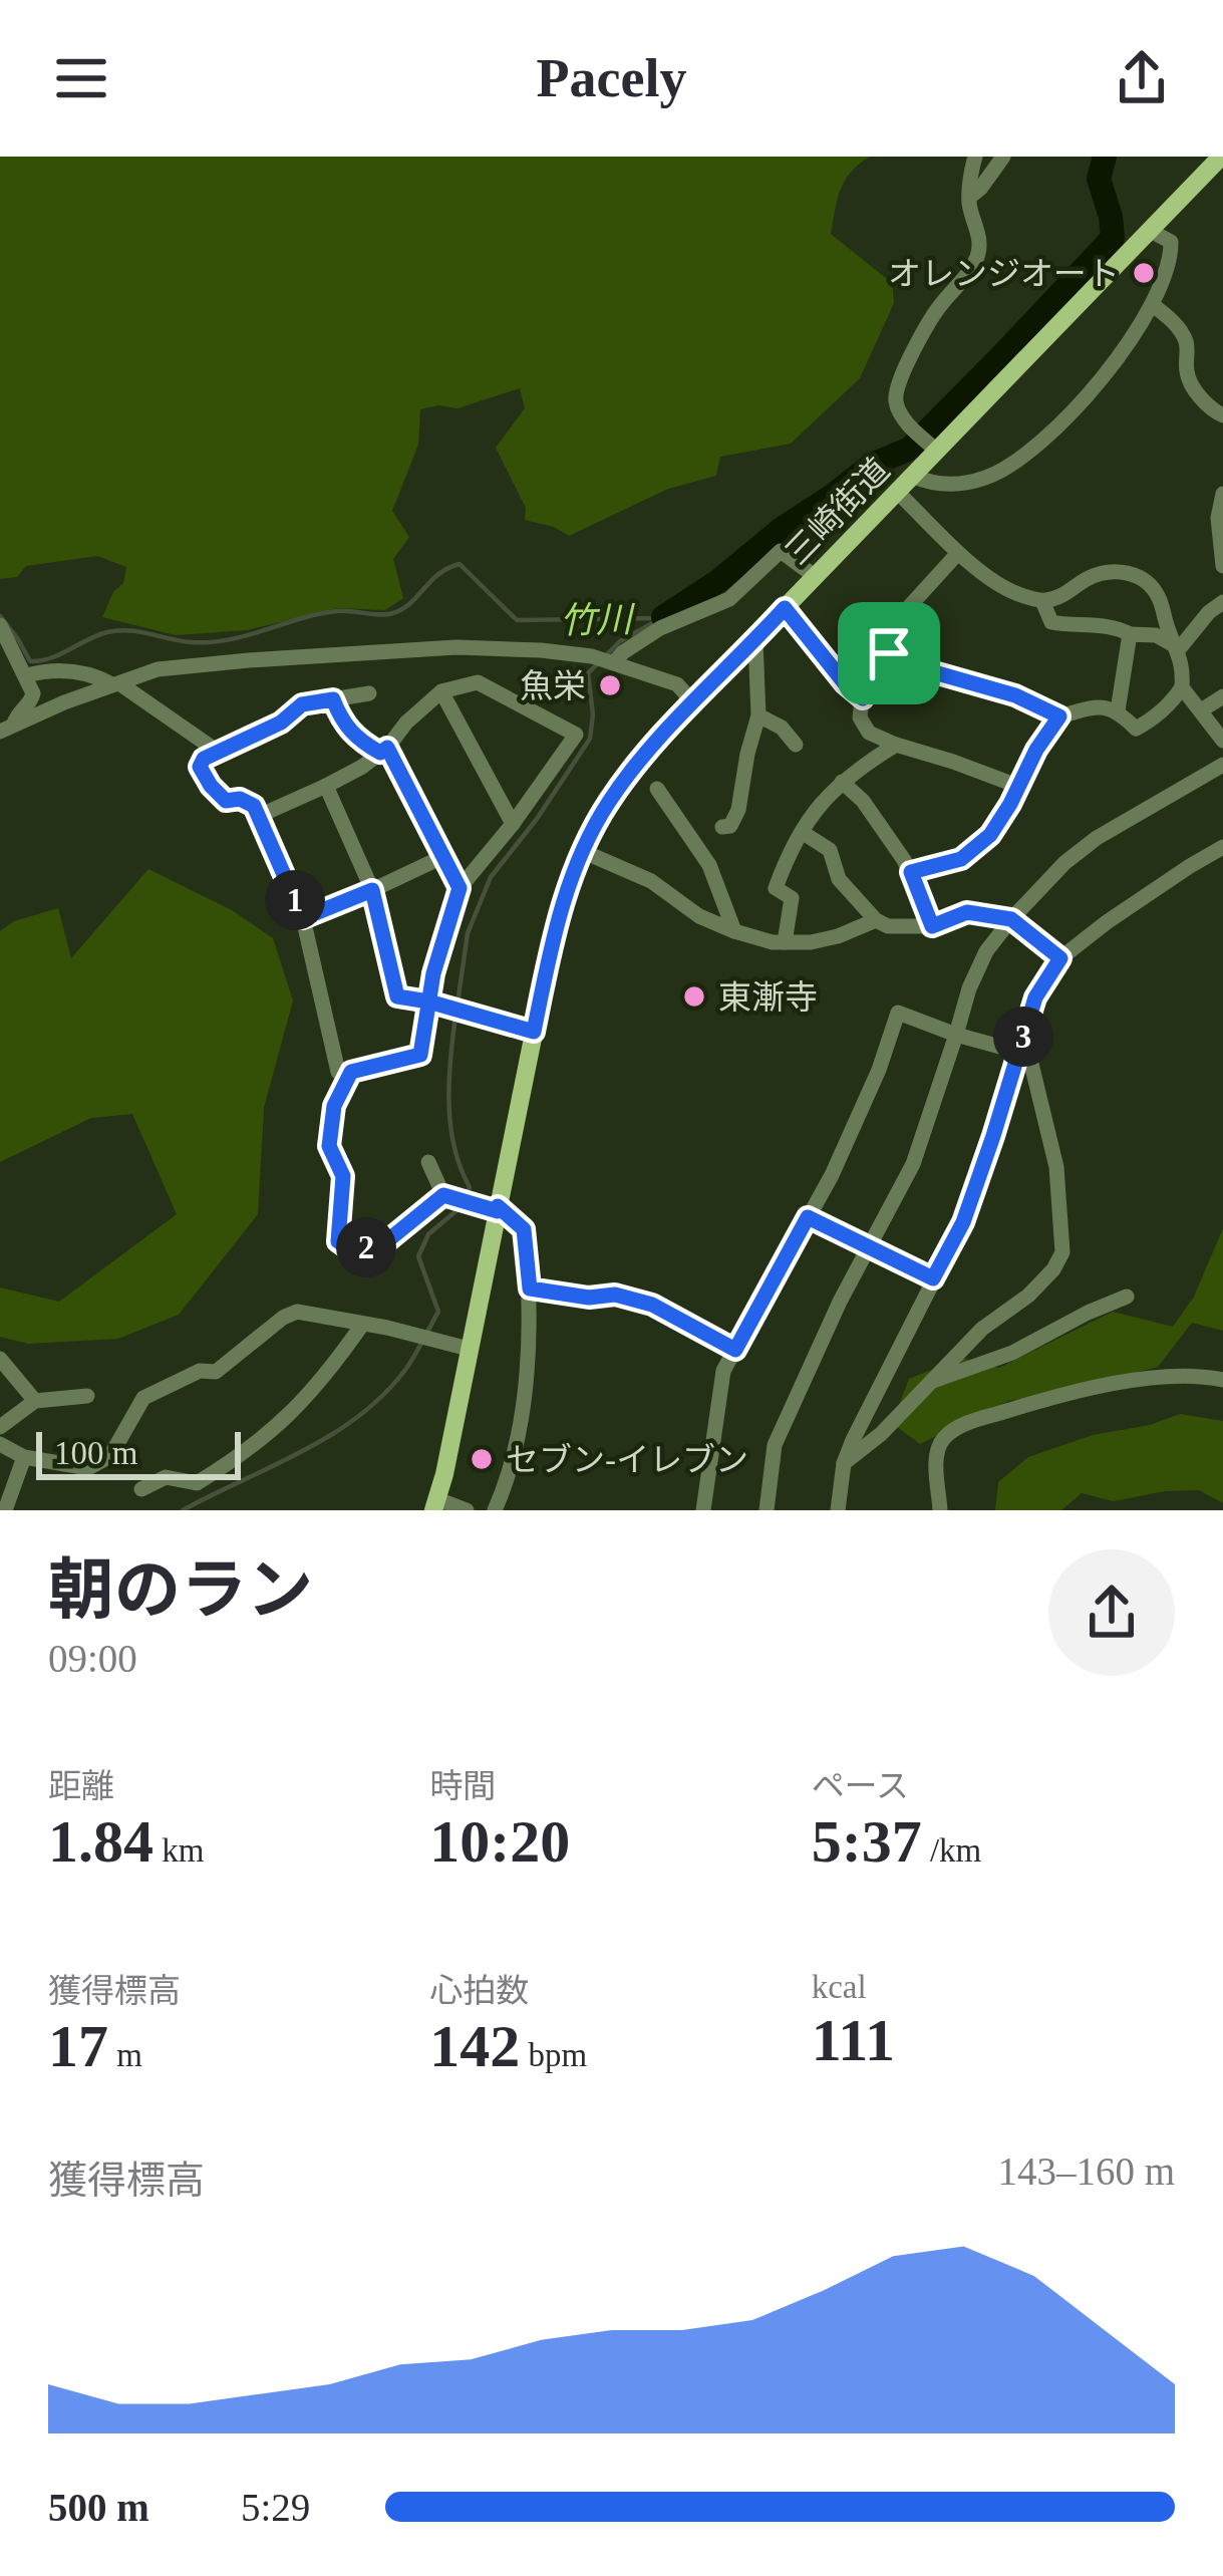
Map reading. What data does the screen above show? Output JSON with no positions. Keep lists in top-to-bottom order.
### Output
{
  "streets": {
    "main road": ["三崎街道"]
  },
  "water": ["竹川"],
  "places": [
    "オレンジオート",
    "魚栄",
    "東漸寺",
    "セブン-イレブン"
  ],
  "scale_bar": "100 m",
  "page": {
    "header": "Pacely",
    "pins": ["1", "3", "2"],
    "scale": "100 m",
    "heading": ["朝のラン", "09:00"],
    "stats": [
      ["距離", "1.84 km"],
      ["時間", "10:20"],
      ["ペース", "5:37 /km"],
      ["獲得標高", "17 m"],
      ["心拍数", "142 bpm"],
      ["kcal", "111"]
    ],
    "chart": ["獲得標高", "143–160 m"],
    "list": [
      {
        "name": "500 m",
        "note": "5:29"
      }
    ]
  }
}
